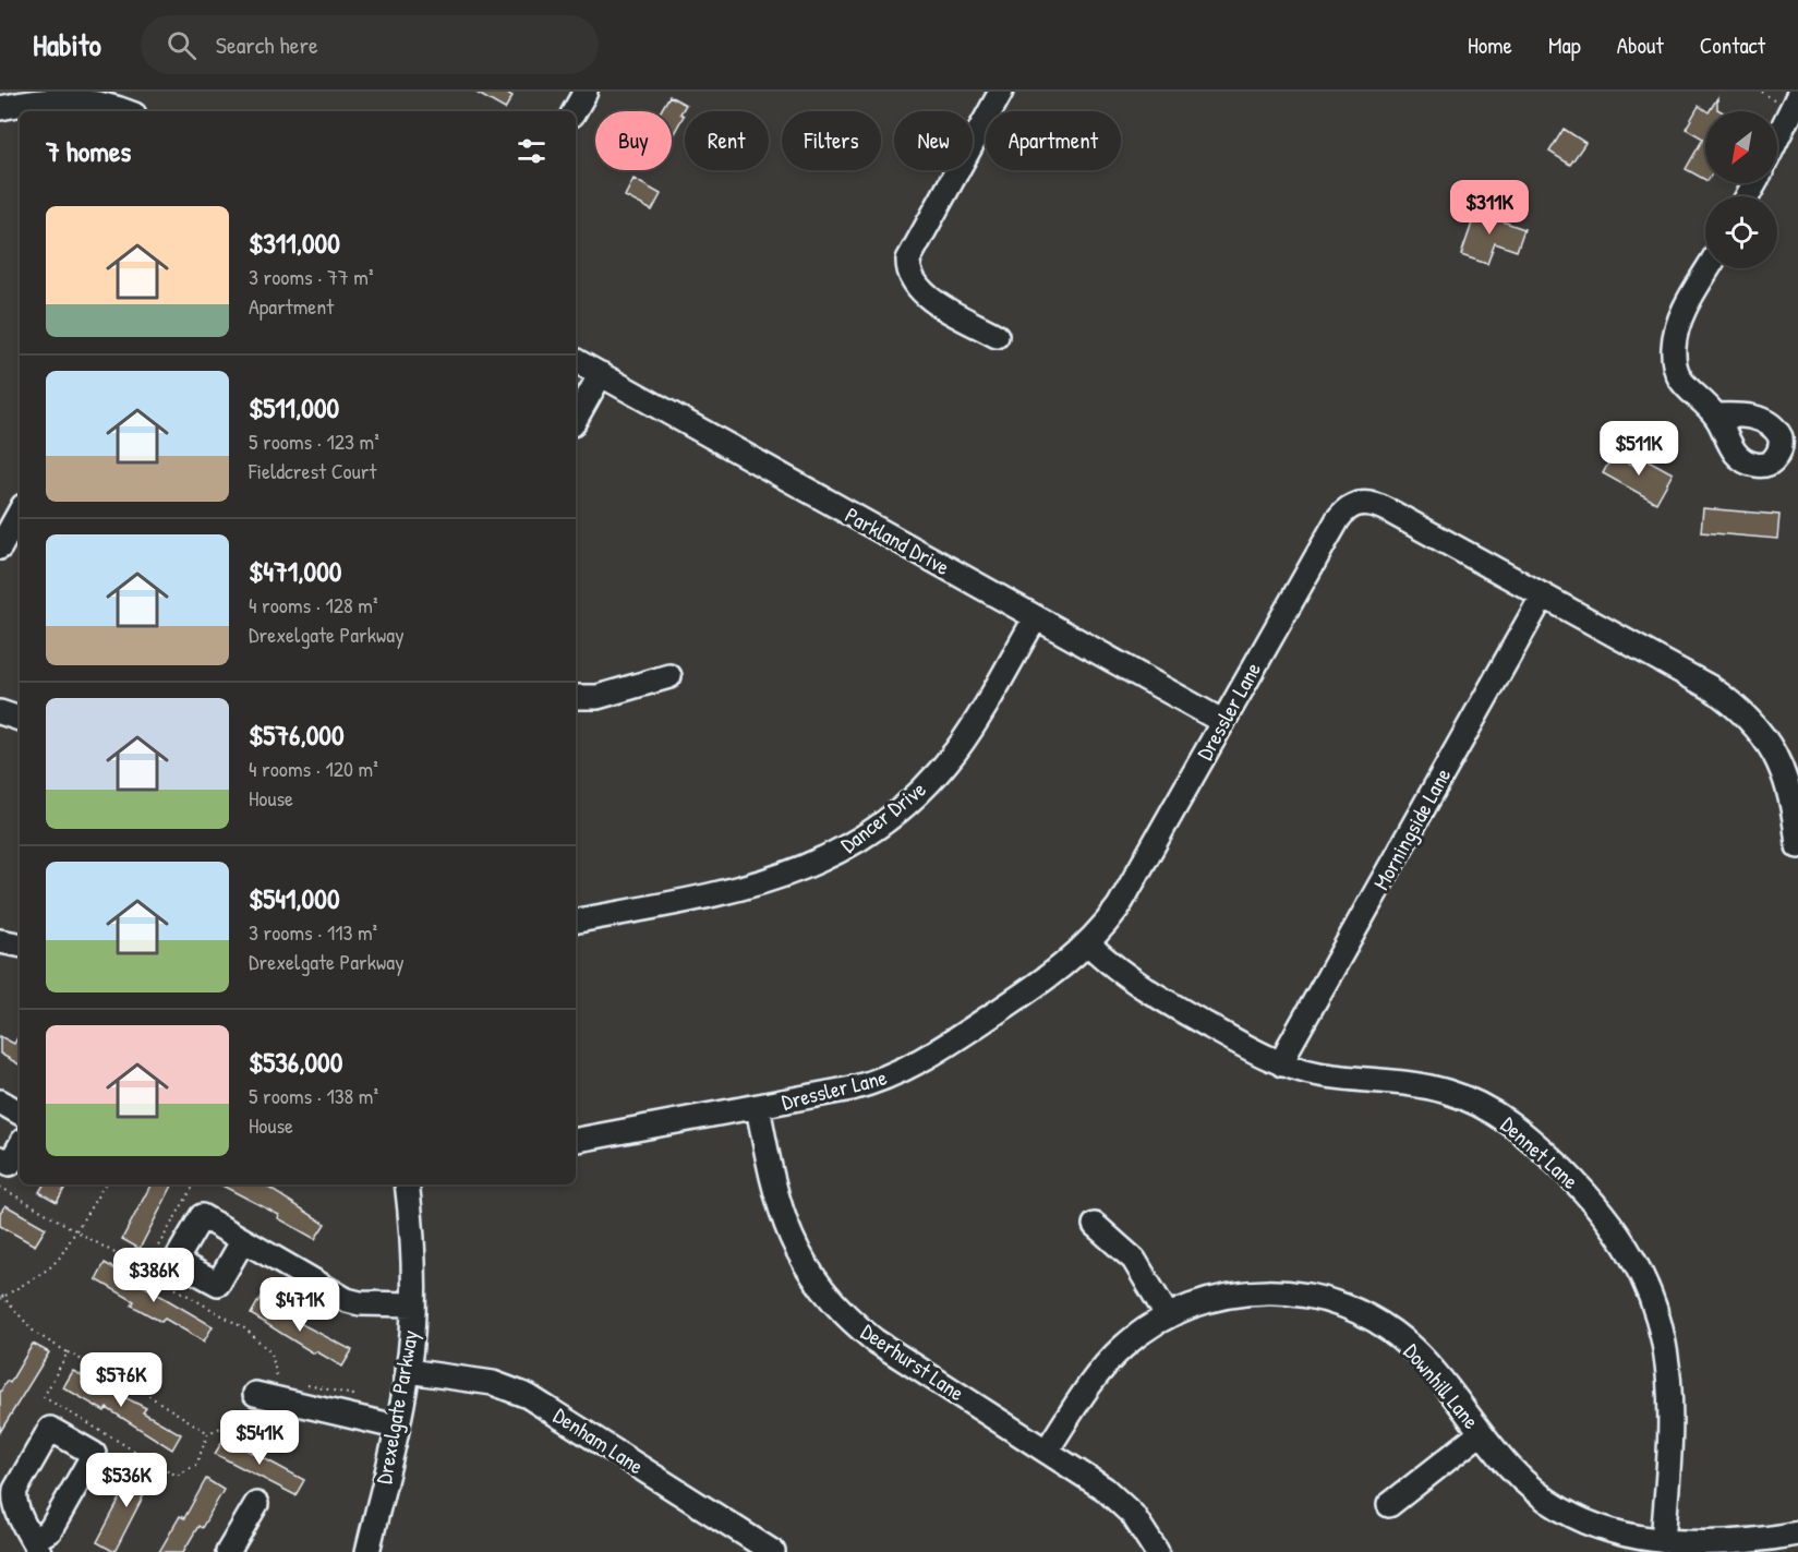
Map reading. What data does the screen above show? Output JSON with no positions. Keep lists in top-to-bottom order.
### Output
{
  "streets": {
    "street": [
      "Parkland Drive",
      "Dressler Lane",
      "Dancer Drive",
      "Morningside Lane",
      "Dennet Lane",
      "Deerhurst Lane",
      "Downhill Lane",
      "Drexelgate Parkway",
      "Denham Lane"
    ]
  },
  "crossings": [
    ["Parkland Drive", "Dressler Lane"],
    ["Parkland Drive", "Dancer Drive"],
    ["Dressler Lane", "Morningside Lane"],
    ["Dressler Lane", "Dennet Lane"],
    ["Dressler Lane", "Deerhurst Lane"],
    ["Morningside Lane", "Dennet Lane"],
    ["Dennet Lane", "Downhill Lane"],
    ["Deerhurst Lane", "Downhill Lane"],
    ["Drexelgate Parkway", "Denham Lane"]
  ],
  "north": "bottom left",
  "page": {
    "header": "Habito",
    "search": "Search here",
    "nav": [
      "Home",
      "Map",
      "About",
      "Contact"
    ],
    "chip": [
      "Buy",
      "Rent",
      "Filters",
      "New",
      "Apartment"
    ],
    "heading": "7 homes",
    "price": [
      "$311K",
      "$511K",
      "$386K",
      "$471K",
      "$576K",
      "$541K",
      "$536K"
    ],
    "list": [
      {
        "name": "$311,000",
        "note": "3 rooms · 77 m² · Apartment"
      },
      {
        "name": "$511,000",
        "note": "5 rooms · 123 m² · Fieldcrest Court"
      },
      {
        "name": "$471,000",
        "note": "4 rooms · 128 m² · Drexelgate Parkway"
      },
      {
        "name": "$576,000",
        "note": "4 rooms · 120 m² · House"
      },
      {
        "name": "$541,000",
        "note": "3 rooms · 113 m² · Drexelgate Parkway"
      },
      {
        "name": "$536,000",
        "note": "5 rooms · 138 m² · House"
      }
    ]
  }
}
